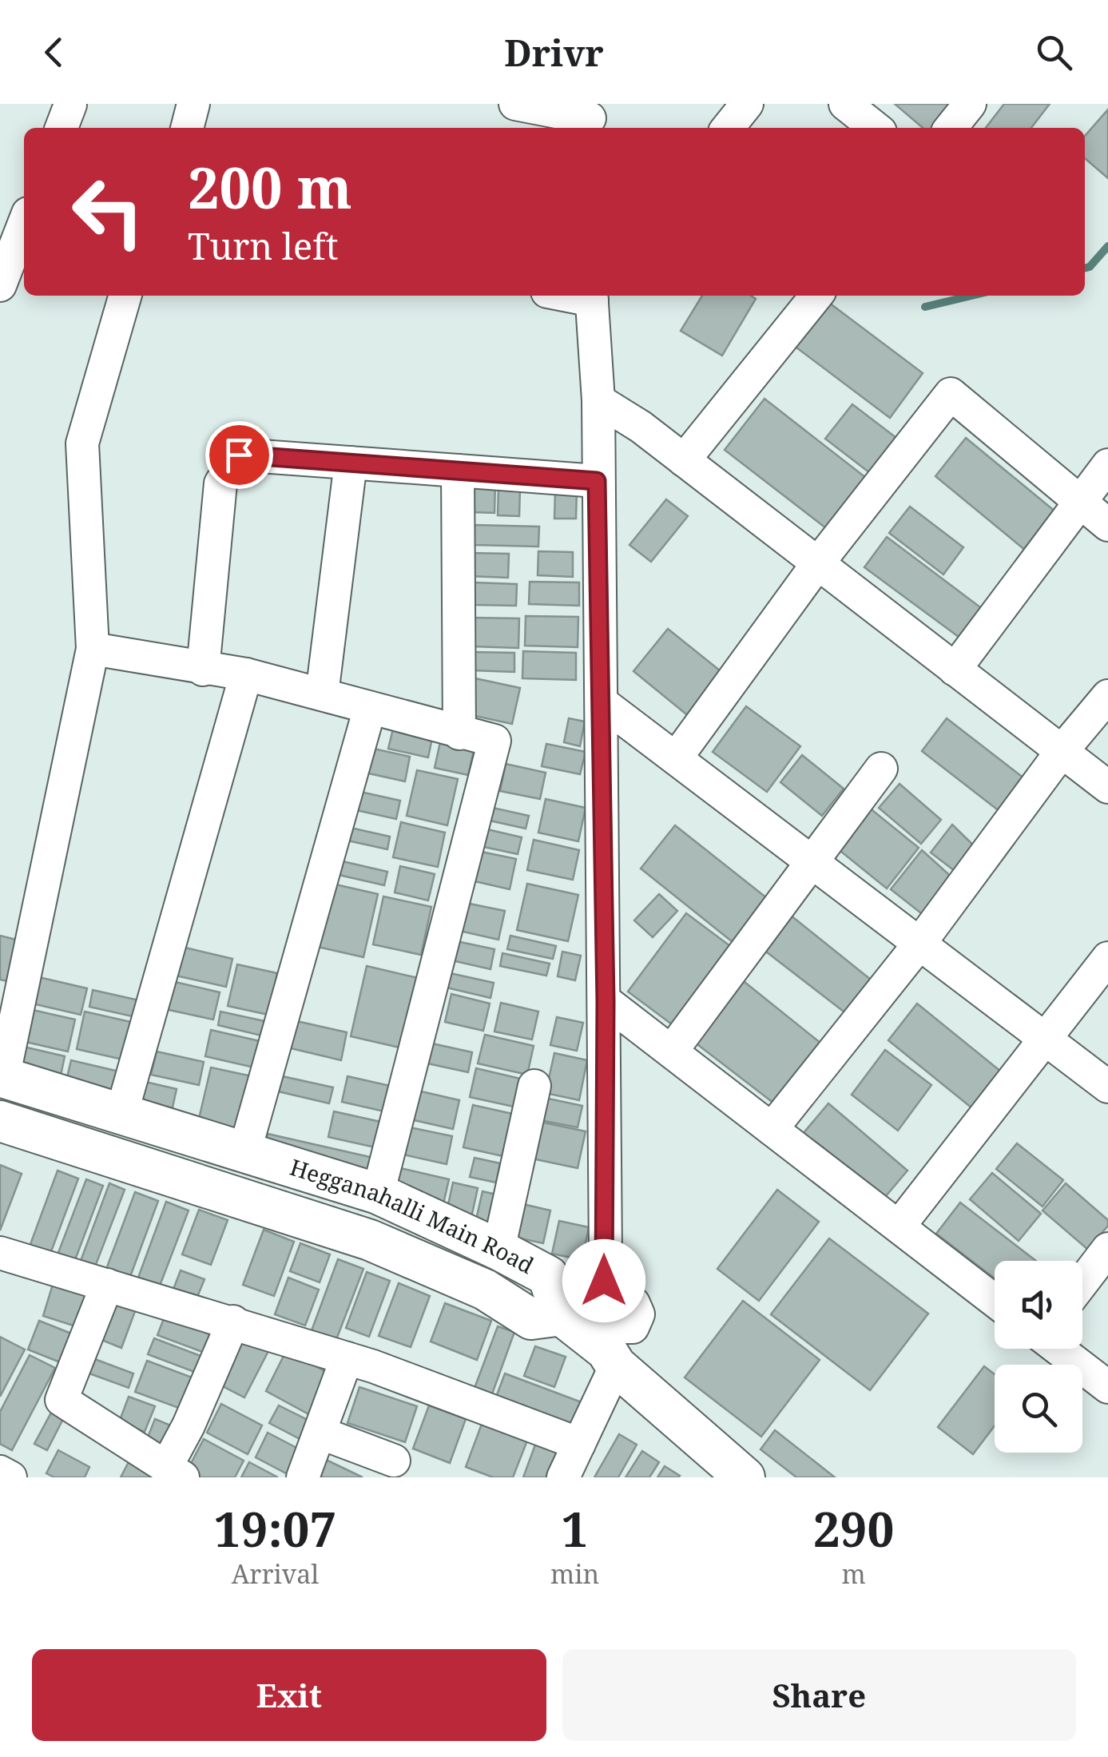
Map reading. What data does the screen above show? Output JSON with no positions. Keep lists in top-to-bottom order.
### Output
{
  "streets": {
    "main road": ["Hegganahalli Main Road"]
  },
  "page": {
    "header": "Drivr",
    "turn": ["200 m", "Turn left"],
    "eta": [
      "19:07",
      "Arrival",
      "1",
      "min",
      "290",
      "m"
    ],
    "buttons": ["Exit", "Share"]
  }
}
